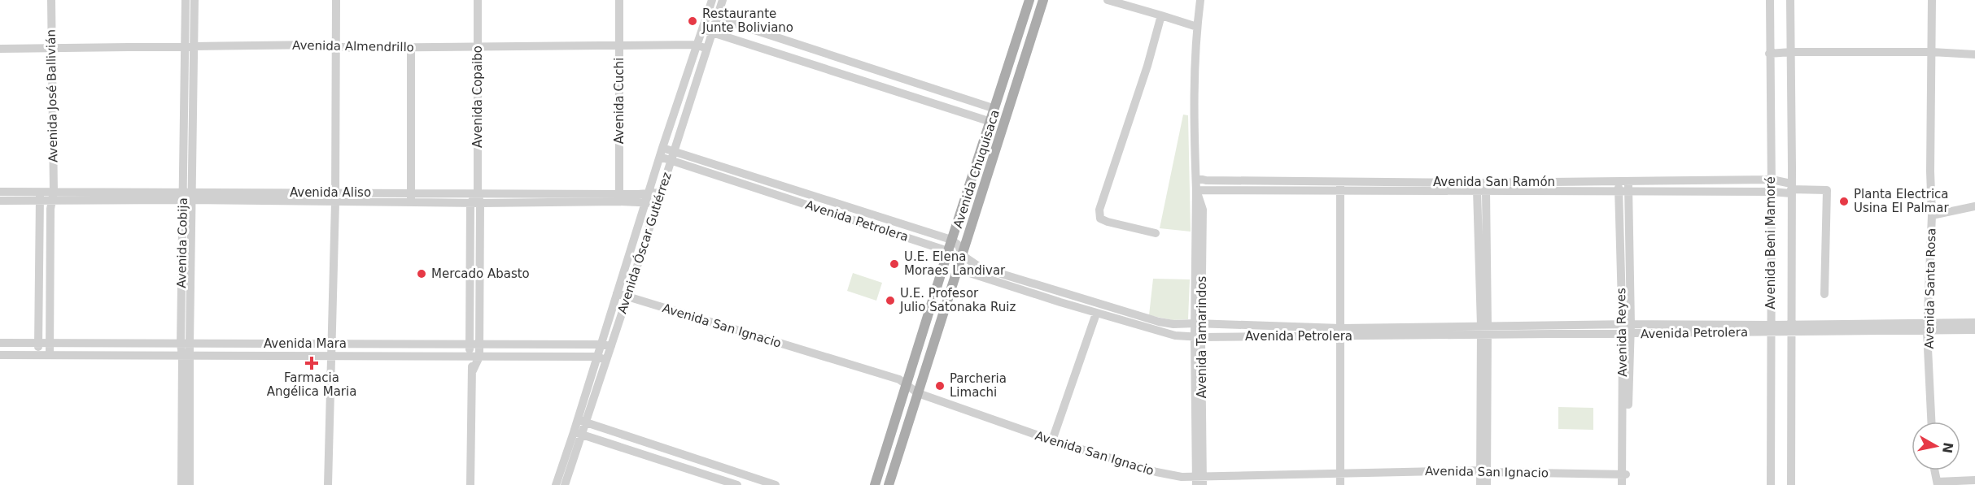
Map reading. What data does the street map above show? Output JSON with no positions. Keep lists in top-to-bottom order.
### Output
{
  "streets": {
    "main road": ["Avenida Chuquisaca"],
    "street": [
      "Avenida Almendrillo",
      "Avenida José Ballivián",
      "Avenida Copaibo",
      "Avenida Cuchi",
      "Avenida San Ramón",
      "Avenida Aliso",
      "Avenida Petrolera",
      "Avenida Cobija",
      "Avenida Óscar Gutiérrez",
      "Avenida Beni Mamoré",
      "Avenida Santa Rosa",
      "Avenida San Ignacio",
      "Avenida Reyes",
      "Avenida Tamarindos",
      "Avenida Mara"
    ]
  },
  "crossings": [
    ["Avenida Almendrillo", "Avenida José Ballivián"],
    ["Avenida Almendrillo", "Avenida Copaibo"],
    ["Avenida Almendrillo", "Avenida Cuchi"],
    ["Avenida Almendrillo", "Avenida Cobija"],
    ["Avenida Almendrillo", "Avenida Óscar Gutiérrez"],
    ["Avenida José Ballivián", "Avenida Aliso"],
    ["Avenida José Ballivián", "Avenida Mara"],
    ["Avenida Copaibo", "Avenida Aliso"],
    ["Avenida Copaibo", "Avenida Mara"],
    ["Avenida Cuchi", "Avenida Aliso"],
    ["Avenida Chuquisaca", "Avenida Petrolera"],
    ["Avenida Chuquisaca", "Avenida San Ignacio"],
    ["Avenida San Ramón", "Avenida Beni Mamoré"],
    ["Avenida San Ramón", "Avenida Reyes"],
    ["Avenida San Ramón", "Avenida Tamarindos"],
    ["Avenida Aliso", "Avenida Cobija"],
    ["Avenida Aliso", "Avenida Óscar Gutiérrez"],
    ["Avenida Petrolera", "Avenida Óscar Gutiérrez"],
    ["Avenida Petrolera", "Avenida Beni Mamoré"],
    ["Avenida Petrolera", "Avenida Santa Rosa"],
    ["Avenida Petrolera", "Avenida Reyes"],
    ["Avenida Petrolera", "Avenida Tamarindos"],
    ["Avenida Cobija", "Avenida Mara"],
    ["Avenida Óscar Gutiérrez", "Avenida San Ignacio"],
    ["Avenida Óscar Gutiérrez", "Avenida Mara"],
    ["Avenida San Ignacio", "Avenida Reyes"],
    ["Avenida San Ignacio", "Avenida Tamarindos"]
  ],
  "places": {
    "other": [
      "Restaurante Junte Boliviano",
      "Planta Electrica Usina El Palmar",
      "U.E. Elena Moraes Landivar",
      "Mercado Abasto",
      "U.E. Profesor Julio Satonaka Ruiz",
      "Parcheria Limachi"
    ],
    "health": ["Farmacia Angélica Maria"]
  },
  "north": "right"
}
